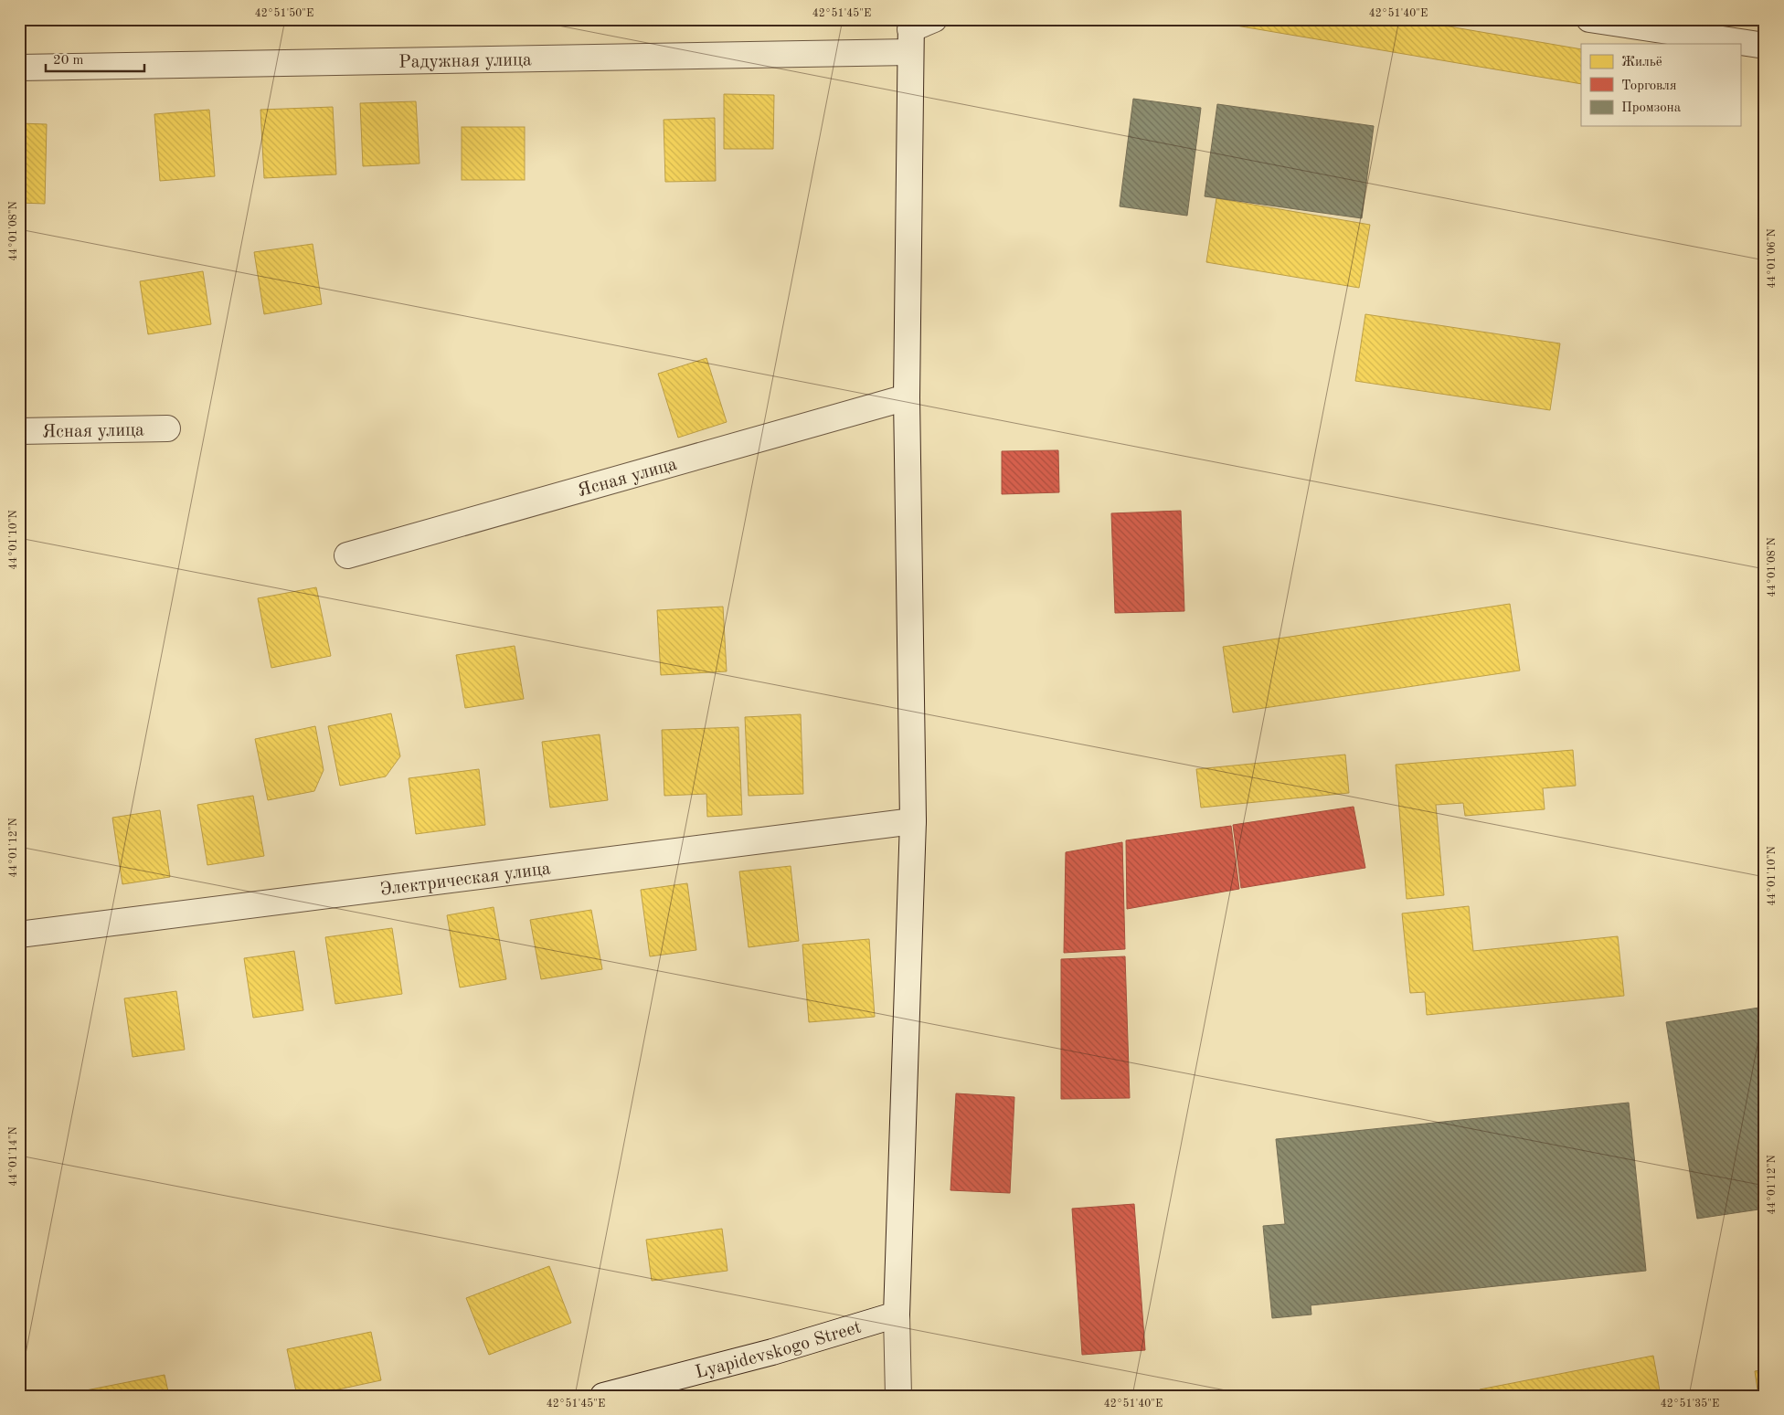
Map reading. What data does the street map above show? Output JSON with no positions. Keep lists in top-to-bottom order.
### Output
{
  "streets": {
    "street": [
      "Радужная улица",
      "Ясная улица",
      "Электрическая улица",
      "Lyapidevskogo Street"
    ]
  },
  "legend": ["Жильё", "Торговля", "Промзона"],
  "scale_bar": "20 m",
  "coordinates": [
    "42°51'50\"E",
    "42°51'45\"E",
    "42°51'40\"E",
    "44°01'08\"N",
    "44°01'06\"N",
    "44°01'10\"N",
    "44°01'12\"N",
    "44°01'14\"N",
    "42°51'35\"E"
  ]
}
